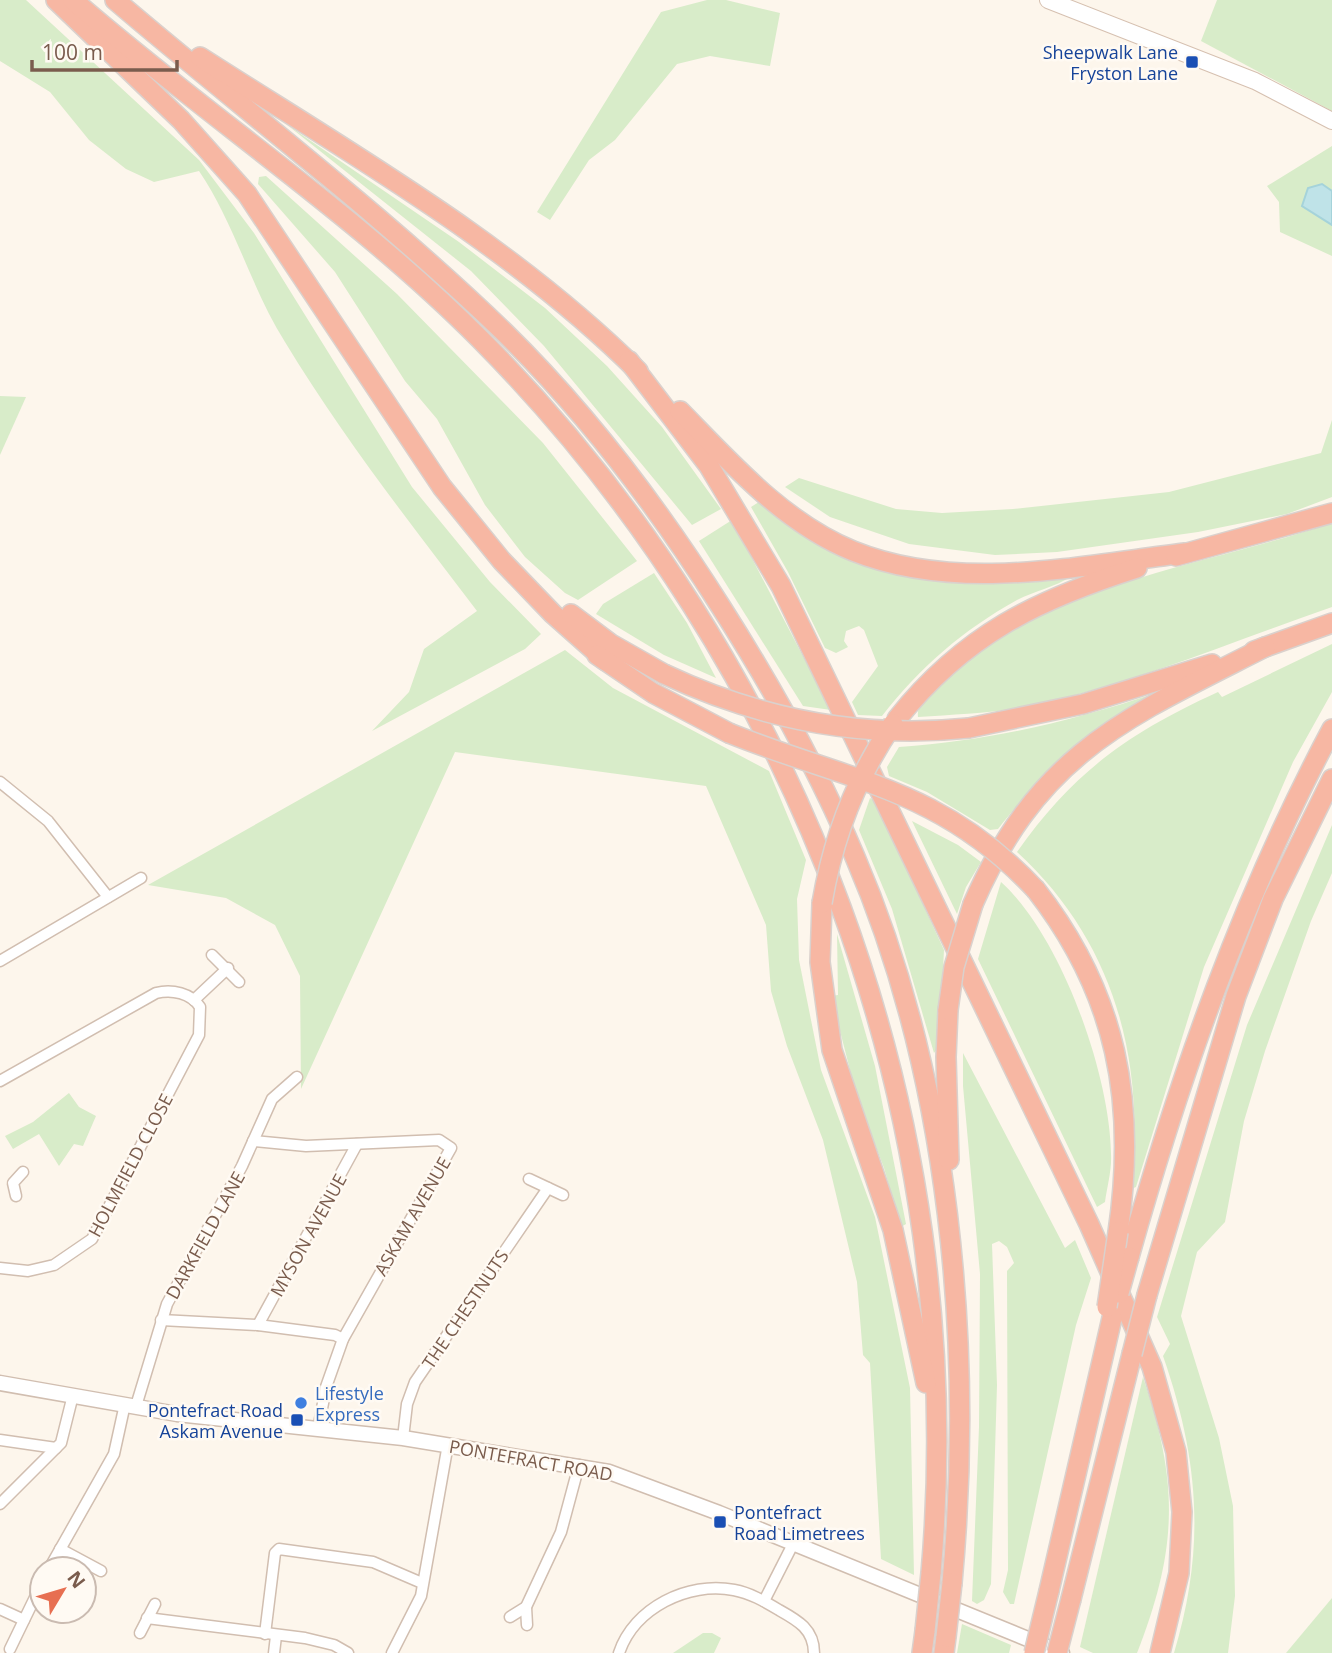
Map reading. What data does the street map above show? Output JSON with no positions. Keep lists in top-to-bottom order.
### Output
{
  "streets": {
    "street": [
      "HOLMFIELD CLOSE",
      "ASKAM AVENUE",
      "DARKFIELD LANE",
      "MYSON AVENUE",
      "THE CHESTNUTS",
      "PONTEFRACT ROAD"
    ]
  },
  "crossings": [
    ["ASKAM AVENUE", "DARKFIELD LANE"],
    ["ASKAM AVENUE", "MYSON AVENUE"],
    ["ASKAM AVENUE", "PONTEFRACT ROAD"],
    ["DARKFIELD LANE", "PONTEFRACT ROAD"],
    ["THE CHESTNUTS", "PONTEFRACT ROAD"]
  ],
  "places": {
    "transit": ["Sheepwalk Lane Fryston Lane", "Pontefract Road Askam Avenue", "Pontefract Road Limetrees"],
    "other": ["Lifestyle Express"]
  },
  "scale_bar": "100 m",
  "north": "top right"
}
